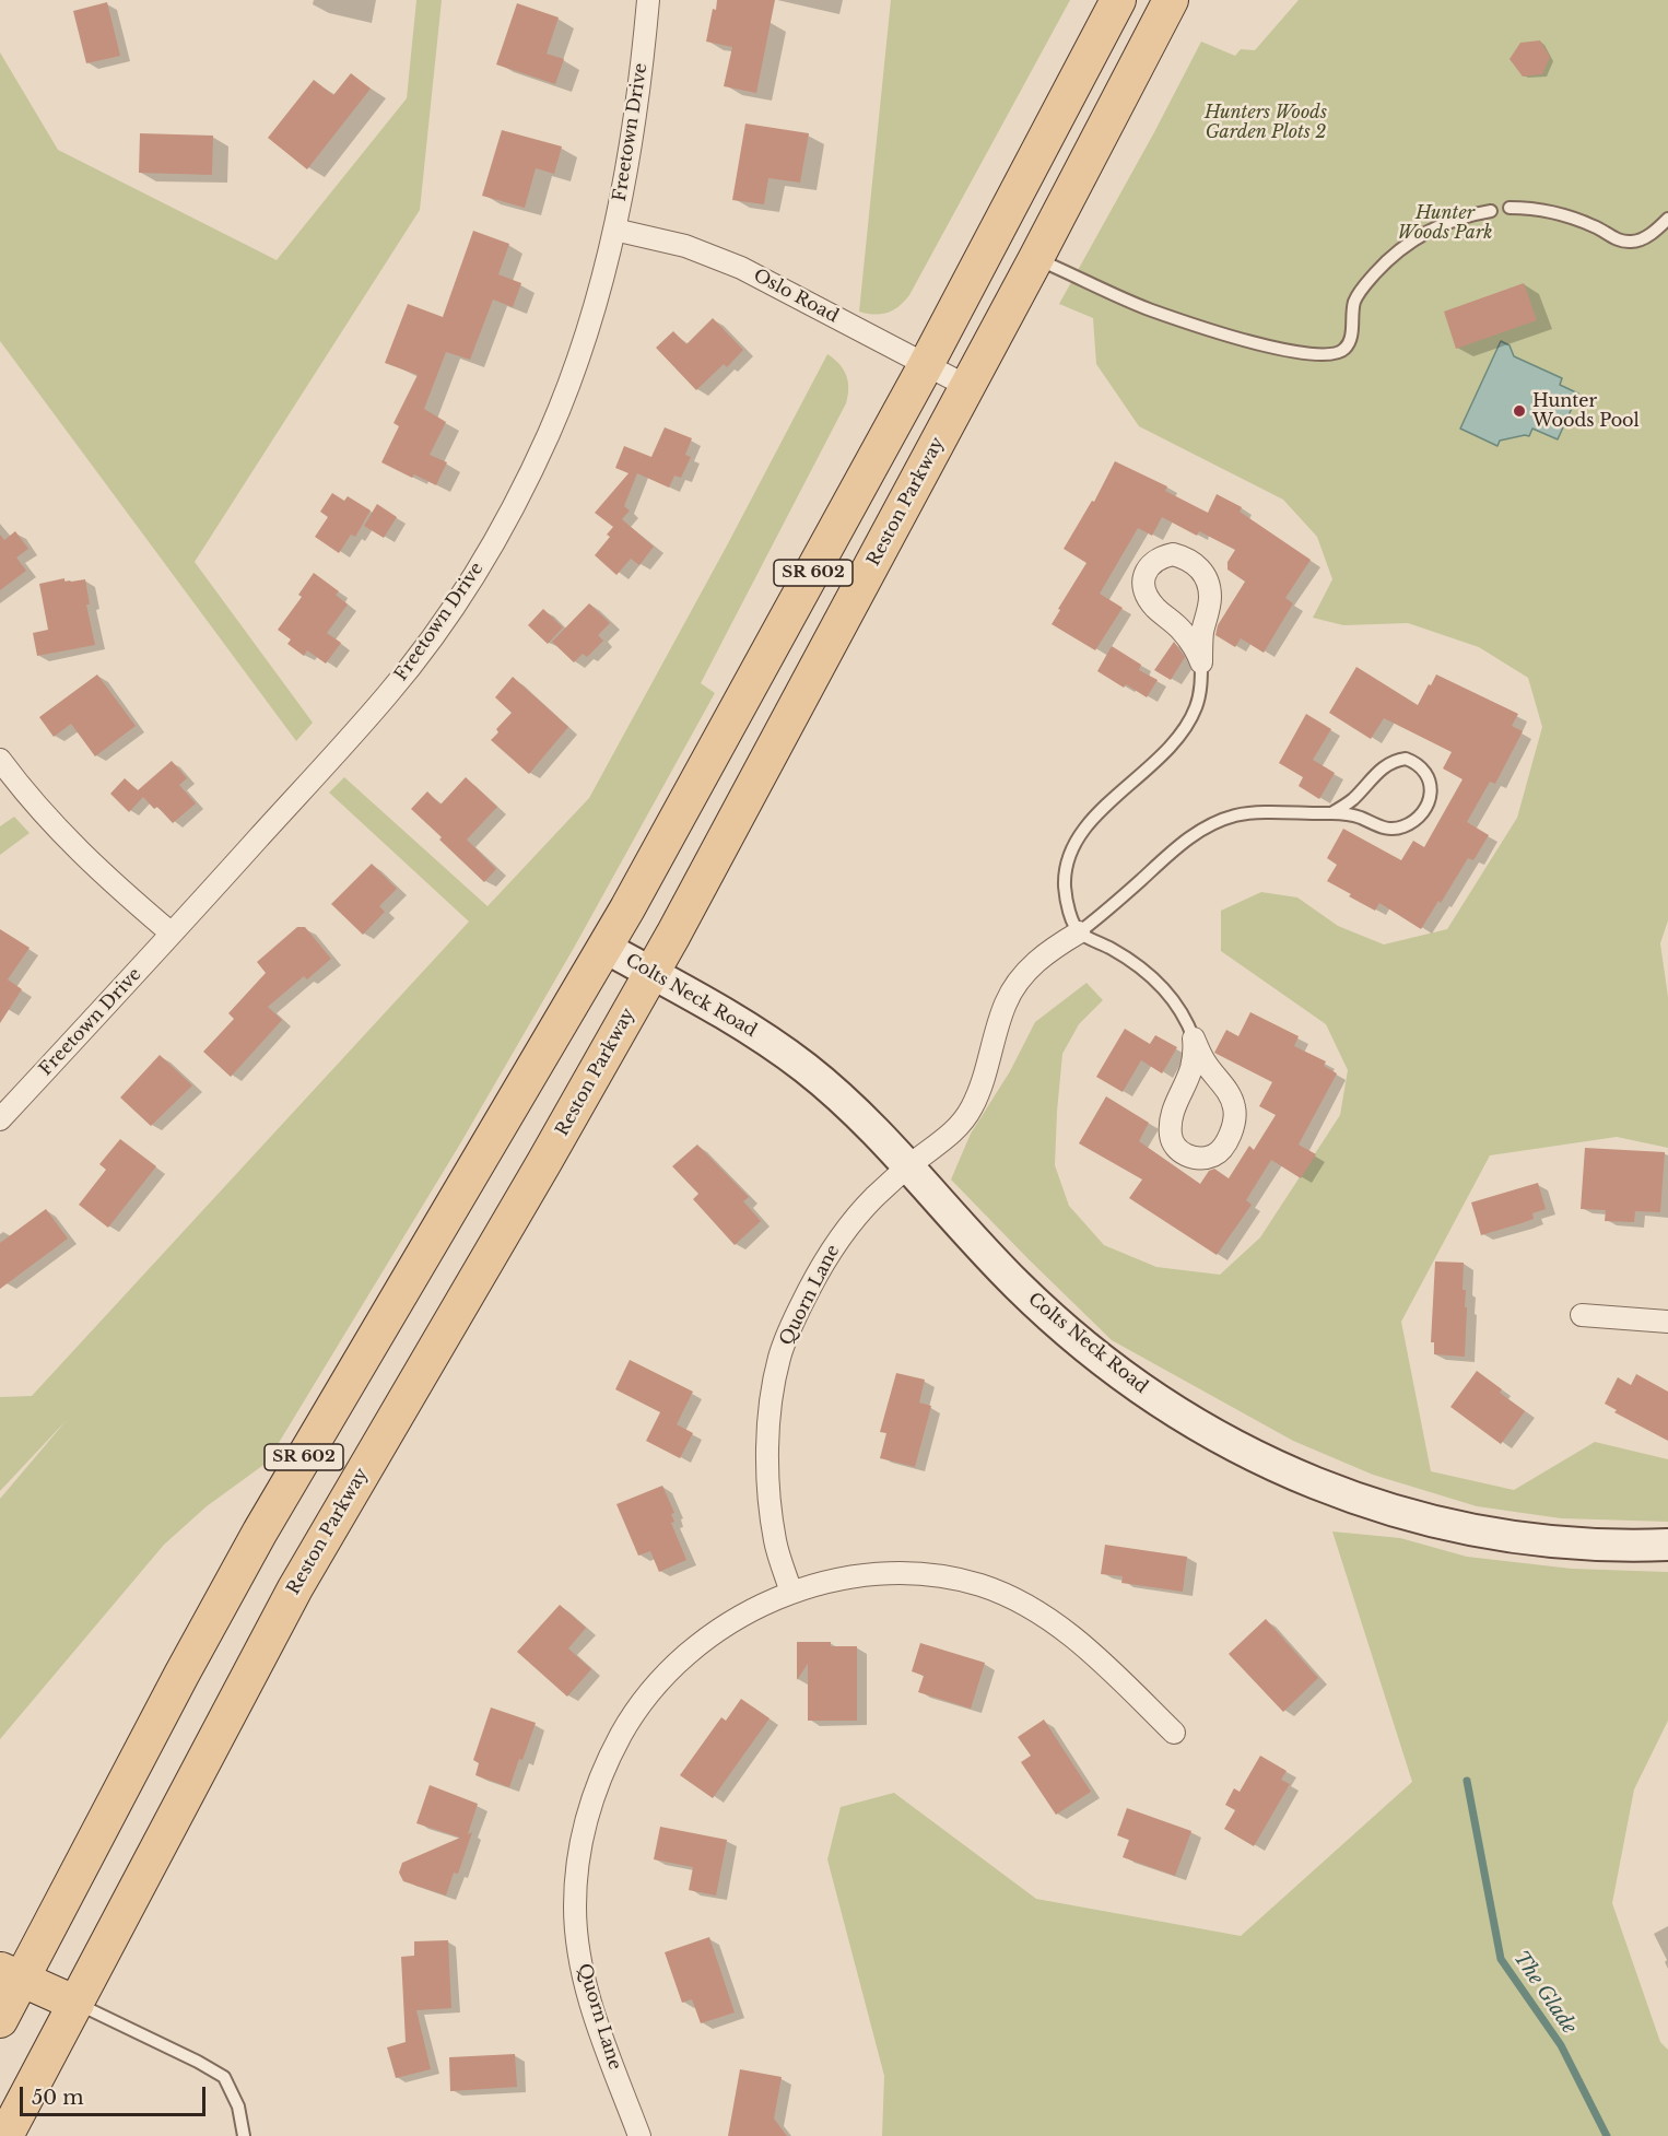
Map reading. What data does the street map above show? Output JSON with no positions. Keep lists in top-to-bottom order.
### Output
{
  "streets": {
    "main road": ["Reston Parkway", "SR 602"],
    "street": [
      "Freetown Drive",
      "Oslo Road",
      "Colts Neck Road",
      "Quorn Lane"
    ]
  },
  "crossings": [
    ["Freetown Drive", "Oslo Road"],
    ["Oslo Road", "Reston Parkway"],
    ["Oslo Road", "SR 602"],
    ["Reston Parkway", "Colts Neck Road"],
    ["SR 602", "Colts Neck Road"],
    ["Colts Neck Road", "Quorn Lane"]
  ],
  "water": ["The Glade"],
  "parks": ["Hunters Woods Garden Plots 2", "Hunter Woods Park"],
  "places": ["Hunter Woods Pool"],
  "scale_bar": "50 m"
}
